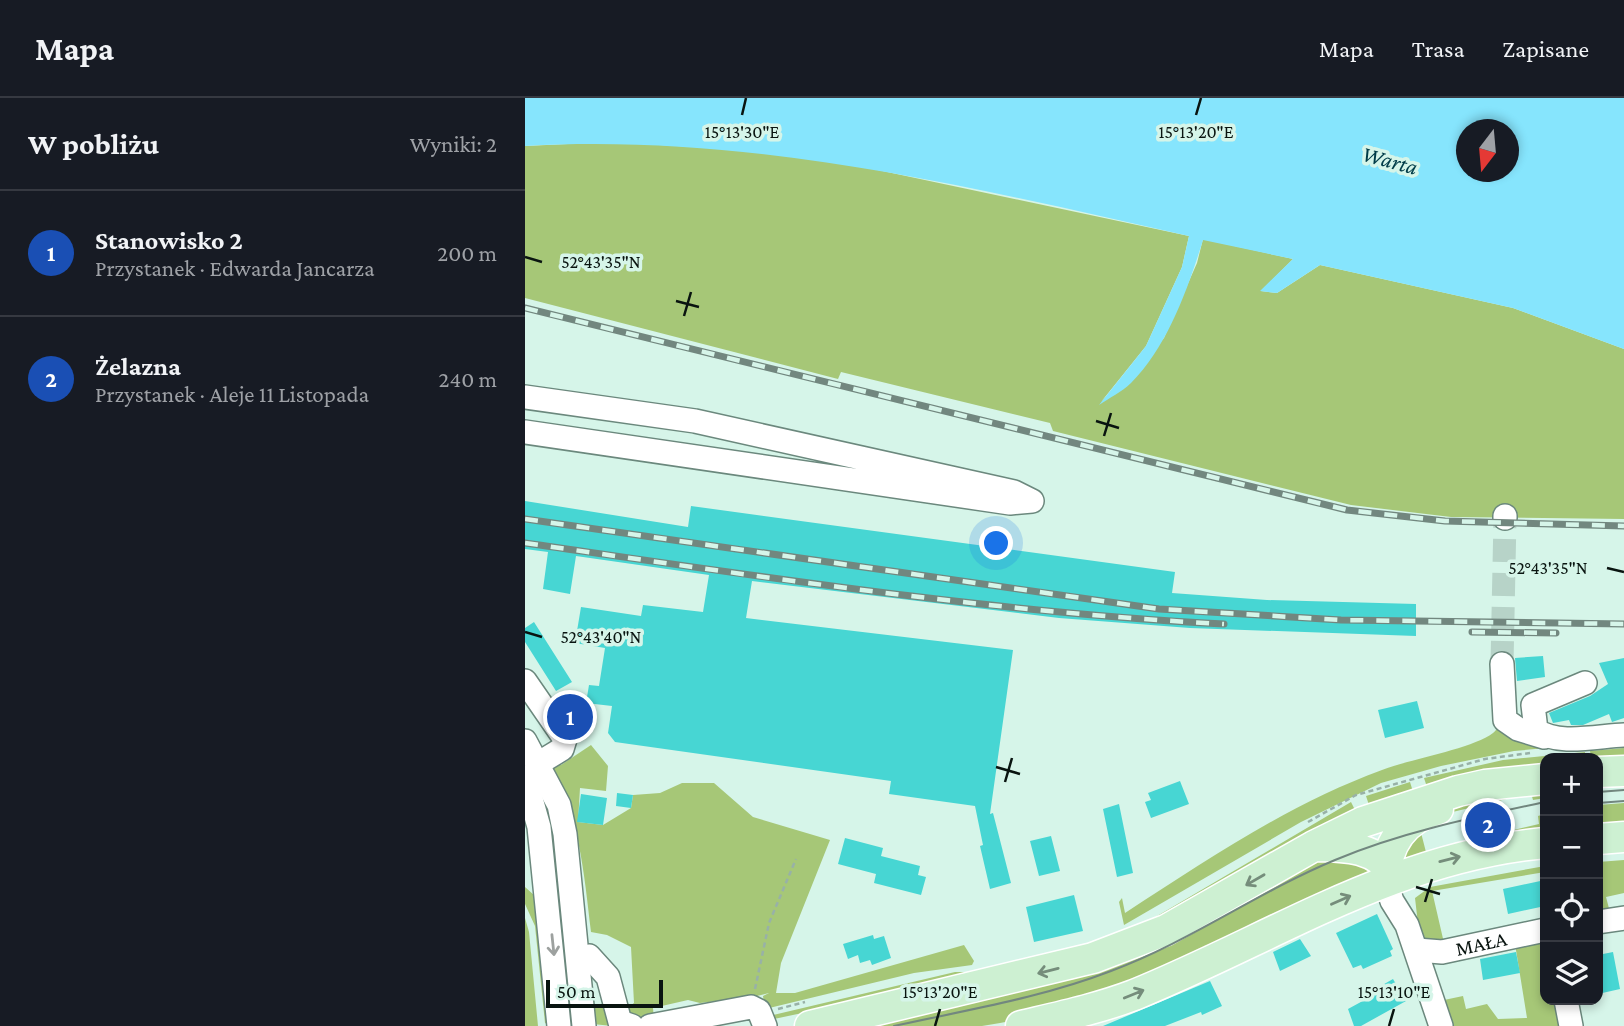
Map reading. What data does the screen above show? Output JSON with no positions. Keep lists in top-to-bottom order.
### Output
{
  "streets": {
    "street": ["MAŁA"]
  },
  "water": ["Warta"],
  "scale_bar": "50 m",
  "north": "bottom",
  "page": {
    "header": "Mapa",
    "nav": ["Mapa", "Trasa", "Zapisane"],
    "heading": ["W pobliżu", "Wyniki: 2"],
    "list": [
      {
        "mark": "1",
        "name": "Stanowisko 2",
        "note": "Przystanek · Edwarda Jancarza",
        "value": "200 m"
      },
      {
        "mark": "2",
        "name": "Żelazna",
        "note": "Przystanek · Aleje 11 Listopada",
        "value": "240 m"
      }
    ],
    "pins": ["1", "2"],
    "map_buttons": ["+", "−"],
    "scale": "50 m"
  },
  "coordinates": [
    "15°13'30\"E",
    "15°13'20\"E",
    "52°43'35\"N",
    "52°43'40\"N",
    "15°13'10\"E"
  ]
}
